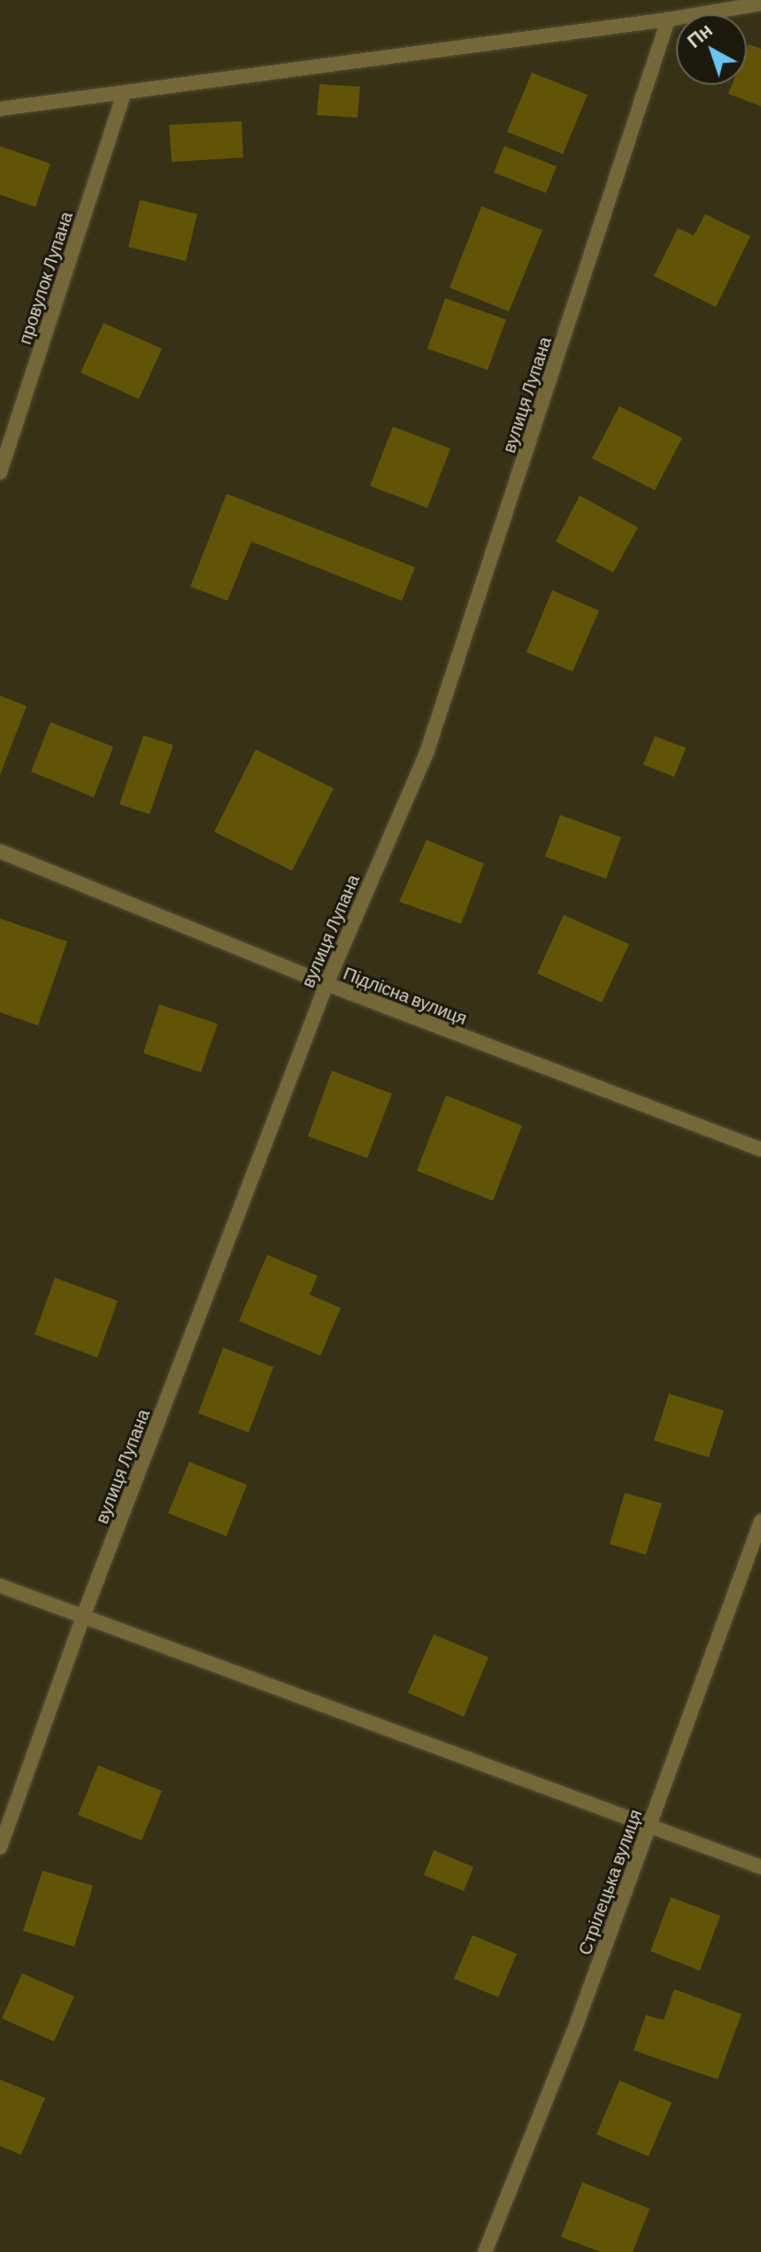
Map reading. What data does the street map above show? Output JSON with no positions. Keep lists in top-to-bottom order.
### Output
{
  "streets": {
    "street": [
      "провулок Лупана",
      "вулиця Лупана",
      "Підлісна вулиця",
      "Стрілецька вулиця"
    ]
  },
  "crossings": [
    ["вулиця Лупана", "Підлісна вулиця"]
  ],
  "north": "top left"
}
